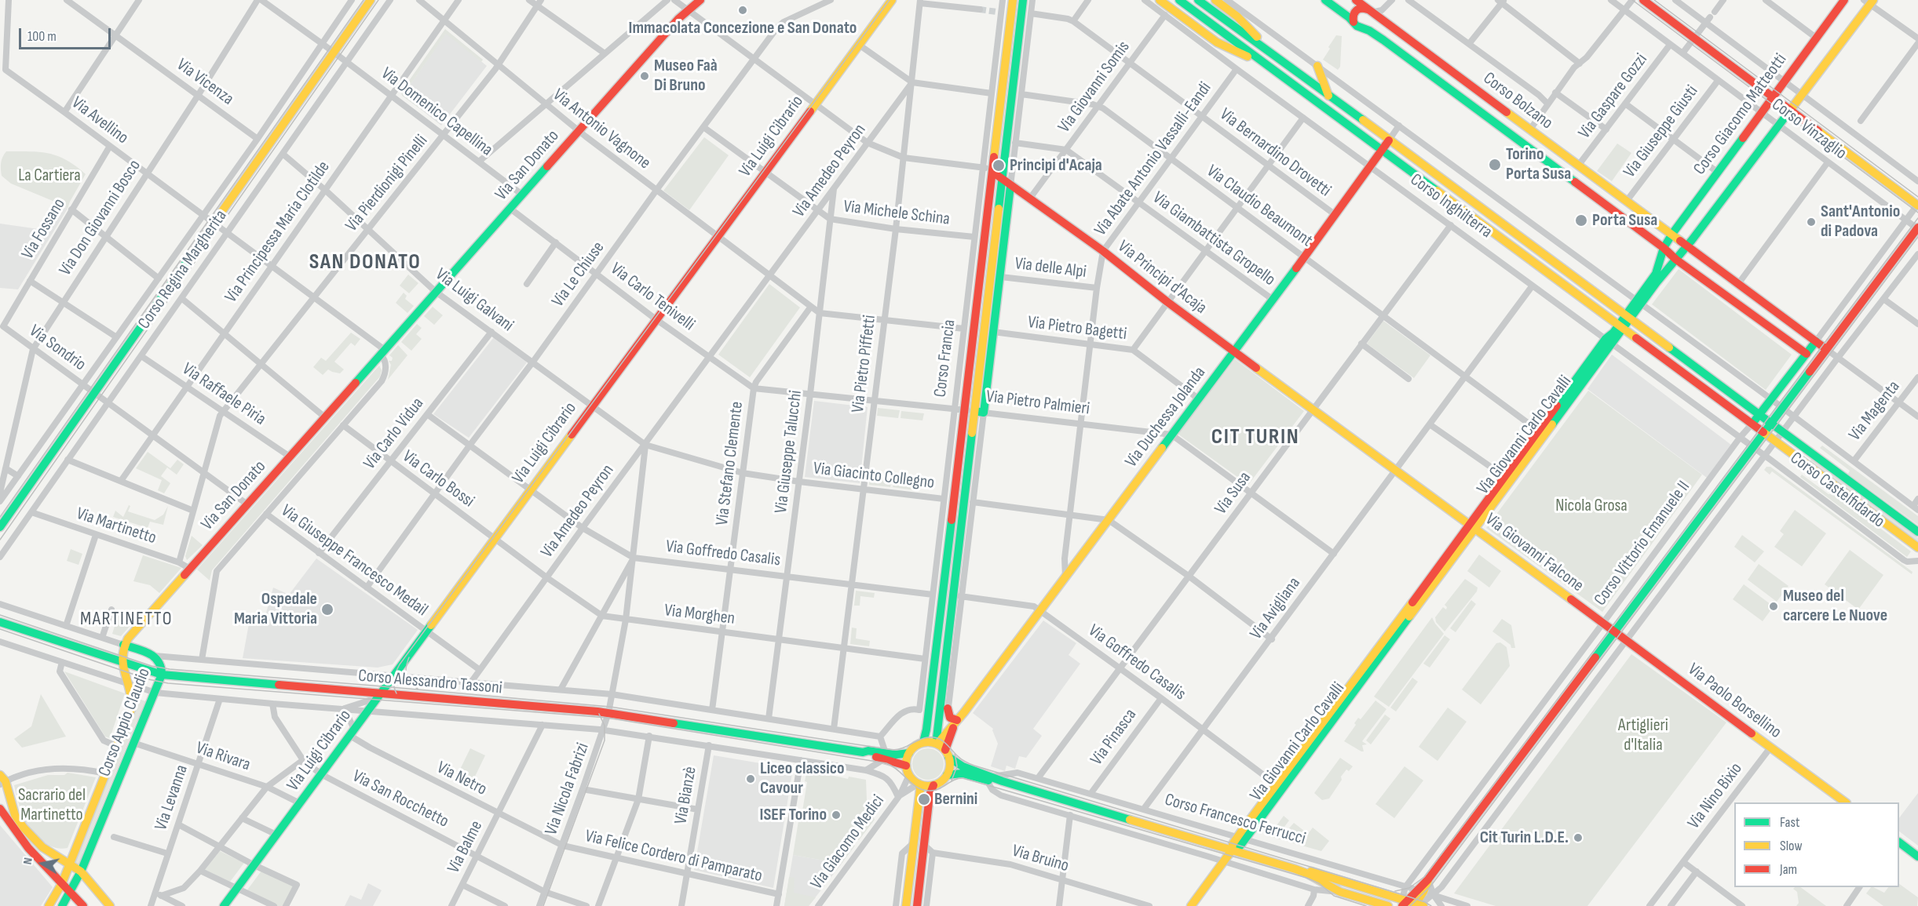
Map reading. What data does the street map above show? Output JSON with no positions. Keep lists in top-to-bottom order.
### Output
{
  "streets": {
    "street": [
      "Via Vicenza",
      "Via Giovanni Somis",
      "Via Gaspare Gozzi",
      "Corso Bolzano",
      "Via Domenico Capellina",
      "Corso Giacomo Matteotti",
      "Via Avellino",
      "Via Antonio Vagnone",
      "Corso Vinzaglio",
      "Via Giuseppe Giusti",
      "Via Luigi Cibrario",
      "Via Bernardino Drovetti",
      "Via Abate Antonio Vassalli-Eandi",
      "Via San Donato",
      "Via Amedeo Peyron",
      "Via Pierdionigi Pinelli",
      "Via Claudio Beaumont",
      "Corso Inghilterra",
      "Via Michele Schina",
      "Via Don Giovanni Bosco",
      "Via Fossano",
      "Via Principessa Maria Clotilde",
      "Via Giambattista Gropello",
      "Via delle Alpi",
      "Corso Regina Margherita",
      "Via Le Chiuse",
      "Via Principi d'Acaja",
      "Via Carlo Tenivelli",
      "Via Luigi Galvani",
      "Via Pietro Bagetti",
      "Via Sondrio",
      "Corso Francia",
      "Via Pietro Piffetti",
      "Via Raffaele Piria",
      "Via Pietro Palmieri",
      "Via Magenta",
      "Via Duchessa Jolanda",
      "Via Carlo Vidua",
      "Via Giovanni Carlo Cavalli",
      "Via Giuseppe Talucchi",
      "Via Stefano Clemente",
      "Via Giacinto Collegno",
      "Via Carlo Bossi",
      "Corso Castelfidardo",
      "Via Susa",
      "Via Martinetto",
      "Corso Vittorio Emanuele II",
      "Via Giovanni Falcone",
      "Via Goffredo Casalis",
      "Via Giuseppe Francesco Medail",
      "Via Avigliana",
      "Via Morghen",
      "Corso Alessandro Tassoni",
      "Via Paolo Borsellino",
      "Corso Appio Claudio",
      "Via Pinasca",
      "Via Rivara",
      "Via Netro",
      "Via Nicola Fabrizi",
      "Via Bianzè",
      "Via Nino Bixio",
      "Via Levanna",
      "Via San Rocchetto",
      "Corso Francesco Ferrucci",
      "Via Giacomo Medici",
      "Via Balme",
      "Via Felice Cordero di Pamparato",
      "Via Bruino"
    ]
  },
  "crossings": [
    ["Via Vicenza", "Via Don Giovanni Bosco"],
    ["Via Vicenza", "Corso Regina Margherita"],
    ["Via Giovanni Somis", "Via Bernardino Drovetti"],
    ["Via Giovanni Somis", "Via Claudio Beaumont"],
    ["Via Giovanni Somis", "Corso Inghilterra"],
    ["Via Giovanni Somis", "Via Giambattista Gropello"],
    ["Via Giovanni Somis", "Via Principi d'Acaja"],
    ["Via Gaspare Gozzi", "Corso Bolzano"],
    ["Via Gaspare Gozzi", "Corso Vinzaglio"],
    ["Corso Bolzano", "Corso Giacomo Matteotti"],
    ["Corso Bolzano", "Via Giuseppe Giusti"],
    ["Corso Bolzano", "Corso Vittorio Emanuele II"],
    ["Via Domenico Capellina", "Via San Donato"],
    ["Via Domenico Capellina", "Via Pierdionigi Pinelli"],
    ["Via Domenico Capellina", "Via Principessa Maria Clotilde"],
    ["Via Domenico Capellina", "Corso Regina Margherita"],
    ["Corso Giacomo Matteotti", "Corso Vinzaglio"],
    ["Corso Giacomo Matteotti", "Corso Inghilterra"],
    ["Corso Giacomo Matteotti", "Via Giovanni Carlo Cavalli"],
    ["Via Avellino", "Via San Donato"],
    ["Via Avellino", "Via Pierdionigi Pinelli"],
    ["Via Avellino", "Via Don Giovanni Bosco"],
    ["Via Avellino", "Via Fossano"],
    ["Via Avellino", "Via Principessa Maria Clotilde"],
    ["Via Avellino", "Corso Regina Margherita"],
    ["Via Antonio Vagnone", "Via Luigi Cibrario"],
    ["Via Antonio Vagnone", "Via San Donato"],
    ["Via Antonio Vagnone", "Via Amedeo Peyron"],
    ["Via Antonio Vagnone", "Via Pierdionigi Pinelli"],
    ["Via Antonio Vagnone", "Via Principessa Maria Clotilde"],
    ["Via Antonio Vagnone", "Via Le Chiuse"],
    ["Via Antonio Vagnone", "Via Giuseppe Talucchi"],
    ["Corso Vinzaglio", "Via Giuseppe Giusti"],
    ["Corso Vinzaglio", "Corso Vittorio Emanuele II"],
    ["Via Luigi Cibrario", "Via Michele Schina"],
    ["Via Luigi Cibrario", "Via Principi d'Acaja"],
    ["Via Luigi Cibrario", "Via Carlo Tenivelli"],
    ["Via Luigi Cibrario", "Via Luigi Galvani"],
    ["Via Luigi Cibrario", "Via Giacinto Collegno"],
    ["Via Luigi Cibrario", "Via Carlo Bossi"],
    ["Via Luigi Cibrario", "Via Goffredo Casalis"],
    ["Via Luigi Cibrario", "Via Giuseppe Francesco Medail"],
    ["Via Luigi Cibrario", "Via Morghen"],
    ["Via Luigi Cibrario", "Corso Alessandro Tassoni"],
    ["Via Luigi Cibrario", "Via Rivara"],
    ["Via Luigi Cibrario", "Via Netro"],
    ["Via Luigi Cibrario", "Via San Rocchetto"],
    ["Via Bernardino Drovetti", "Via Abate Antonio Vassalli-Eandi"],
    ["Via Bernardino Drovetti", "Corso Francia"],
    ["Via Bernardino Drovetti", "Via Duchessa Jolanda"],
    ["Via Abate Antonio Vassalli-Eandi", "Via Claudio Beaumont"],
    ["Via Abate Antonio Vassalli-Eandi", "Corso Inghilterra"],
    ["Via Abate Antonio Vassalli-Eandi", "Via Giambattista Gropello"],
    ["Via Abate Antonio Vassalli-Eandi", "Via delle Alpi"],
    ["Via Abate Antonio Vassalli-Eandi", "Via Principi d'Acaja"],
    ["Via Abate Antonio Vassalli-Eandi", "Via Pietro Bagetti"],
    ["Via Abate Antonio Vassalli-Eandi", "Via Pietro Palmieri"],
    ["Via Abate Antonio Vassalli-Eandi", "Via Duchessa Jolanda"],
    ["Via San Donato", "Via Principi d'Acaja"],
    ["Via San Donato", "Via Carlo Tenivelli"],
    ["Via San Donato", "Via Luigi Galvani"],
    ["Via San Donato", "Via Raffaele Piria"],
    ["Via San Donato", "Via Carlo Bossi"],
    ["Via San Donato", "Via Martinetto"],
    ["Via San Donato", "Via Giuseppe Francesco Medail"],
    ["Via San Donato", "Corso Alessandro Tassoni"],
    ["Via Amedeo Peyron", "Via Michele Schina"],
    ["Via Amedeo Peyron", "Via Principi d'Acaja"],
    ["Via Amedeo Peyron", "Via Carlo Tenivelli"],
    ["Via Amedeo Peyron", "Via Pietro Piffetti"],
    ["Via Amedeo Peyron", "Via Pietro Palmieri"],
    ["Via Amedeo Peyron", "Via Giuseppe Talucchi"],
    ["Via Amedeo Peyron", "Via Giacinto Collegno"],
    ["Via Amedeo Peyron", "Via Goffredo Casalis"],
    ["Via Amedeo Peyron", "Via Giuseppe Francesco Medail"],
    ["Via Amedeo Peyron", "Via Morghen"],
    ["Via Amedeo Peyron", "Corso Alessandro Tassoni"],
    ["Via Amedeo Peyron", "Via Nicola Fabrizi"],
    ["Via Pierdionigi Pinelli", "Via Luigi Galvani"],
    ["Via Pierdionigi Pinelli", "Via Raffaele Piria"],
    ["Via Pierdionigi Pinelli", "Via Martinetto"],
    ["Via Claudio Beaumont", "Corso Francia"],
    ["Via Claudio Beaumont", "Via Duchessa Jolanda"],
    ["Via Claudio Beaumont", "Via Susa"],
    ["Via Claudio Beaumont", "Via Avigliana"],
    ["Corso Inghilterra", "Via Duchessa Jolanda"],
    ["Corso Inghilterra", "Via Giovanni Carlo Cavalli"],
    ["Corso Inghilterra", "Corso Castelfidardo"],
    ["Corso Inghilterra", "Via Susa"],
    ["Corso Inghilterra", "Corso Vittorio Emanuele II"],
    ["Corso Inghilterra", "Via Avigliana"],
    ["Via Michele Schina", "Via Le Chiuse"],
    ["Via Michele Schina", "Corso Francia"],
    ["Via Michele Schina", "Via Pietro Piffetti"],
    ["Via Michele Schina", "Via Giuseppe Talucchi"],
    ["Via Don Giovanni Bosco", "Via Sondrio"],
    ["Via Fossano", "Via Sondrio"],
    ["Via Principessa Maria Clotilde", "Via Luigi Galvani"],
    ["Via Principessa Maria Clotilde", "Via Raffaele Piria"],
    ["Via Giambattista Gropello", "Corso Francia"],
    ["Via Giambattista Gropello", "Via Duchessa Jolanda"],
    ["Via delle Alpi", "Corso Francia"],
    ["Corso Regina Margherita", "Via Luigi Galvani"],
    ["Corso Regina Margherita", "Via Sondrio"],
    ["Corso Regina Margherita", "Via Raffaele Piria"],
    ["Corso Regina Margherita", "Via Martinetto"],
    ["Via Le Chiuse", "Via Principi d'Acaja"],
    ["Via Le Chiuse", "Via Carlo Tenivelli"],
    ["Via Le Chiuse", "Via Luigi Galvani"],
    ["Via Le Chiuse", "Via Carlo Bossi"],
    ["Via Le Chiuse", "Via Goffredo Casalis"],
    ["Via Le Chiuse", "Via Giuseppe Francesco Medail"],
    ["Via Principi d'Acaja", "Corso Francia"],
    ["Via Principi d'Acaja", "Via Pietro Piffetti"],
    ["Via Principi d'Acaja", "Via Duchessa Jolanda"],
    ["Via Principi d'Acaja", "Via Giovanni Carlo Cavalli"],
    ["Via Principi d'Acaja", "Via Susa"],
    ["Via Principi d'Acaja", "Via Giovanni Falcone"],
    ["Via Principi d'Acaja", "Via Avigliana"],
    ["Via Carlo Tenivelli", "Via Pietro Palmieri"],
    ["Via Luigi Galvani", "Via Carlo Vidua"],
    ["Via Luigi Galvani", "Via Giacinto Collegno"],
    ["Via Pietro Bagetti", "Corso Francia"],
    ["Via Pietro Bagetti", "Via Duchessa Jolanda"],
    ["Corso Francia", "Via Pietro Palmieri"],
    ["Corso Francia", "Via Duchessa Jolanda"],
    ["Corso Francia", "Via Giacinto Collegno"],
    ["Corso Francia", "Via Goffredo Casalis"],
    ["Corso Francia", "Via Morghen"],
    ["Corso Francia", "Via Giacomo Medici"],
    ["Via Pietro Piffetti", "Via Pietro Palmieri"],
    ["Via Pietro Piffetti", "Via Giacinto Collegno"],
    ["Via Pietro Piffetti", "Via Goffredo Casalis"],
    ["Via Pietro Piffetti", "Via Morghen"],
    ["Via Pietro Piffetti", "Corso Alessandro Tassoni"],
    ["Via Pietro Palmieri", "Via Duchessa Jolanda"],
    ["Via Pietro Palmieri", "Via Giuseppe Talucchi"],
    ["Via Pietro Palmieri", "Via Stefano Clemente"],
    ["Via Pietro Palmieri", "Via Susa"],
    ["Via Pietro Palmieri", "Via Avigliana"],
    ["Via Magenta", "Corso Castelfidardo"],
    ["Via Duchessa Jolanda", "Via Goffredo Casalis"],
    ["Via Duchessa Jolanda", "Via Giacomo Medici"],
    ["Via Carlo Vidua", "Via Carlo Bossi"],
    ["Via Carlo Vidua", "Via Goffredo Casalis"],
    ["Via Carlo Vidua", "Via Giuseppe Francesco Medail"],
    ["Via Giovanni Carlo Cavalli", "Via Giovanni Falcone"],
    ["Via Giovanni Carlo Cavalli", "Via Goffredo Casalis"],
    ["Via Giovanni Carlo Cavalli", "Corso Francesco Ferrucci"],
    ["Via Giuseppe Talucchi", "Via Giacinto Collegno"],
    ["Via Giuseppe Talucchi", "Via Goffredo Casalis"],
    ["Via Giuseppe Talucchi", "Via Morghen"],
    ["Via Giuseppe Talucchi", "Corso Alessandro Tassoni"],
    ["Via Stefano Clemente", "Via Giacinto Collegno"],
    ["Via Stefano Clemente", "Via Goffredo Casalis"],
    ["Via Stefano Clemente", "Via Morghen"],
    ["Via Stefano Clemente", "Corso Alessandro Tassoni"],
    ["Via Giacinto Collegno", "Via Nicola Fabrizi"],
    ["Via Carlo Bossi", "Via Morghen"],
    ["Corso Castelfidardo", "Corso Vittorio Emanuele II"],
    ["Via Susa", "Via Goffredo Casalis"],
    ["Via Susa", "Corso Francesco Ferrucci"],
    ["Corso Vittorio Emanuele II", "Via Giovanni Falcone"],
    ["Corso Vittorio Emanuele II", "Via Paolo Borsellino"],
    ["Corso Vittorio Emanuele II", "Corso Francesco Ferrucci"],
    ["Via Giovanni Falcone", "Via Paolo Borsellino"],
    ["Via Goffredo Casalis", "Via Avigliana"],
    ["Via Goffredo Casalis", "Via Pinasca"],
    ["Via Goffredo Casalis", "Via Nicola Fabrizi"],
    ["Via Avigliana", "Corso Francesco Ferrucci"],
    ["Via Morghen", "Via Nicola Fabrizi"],
    ["Corso Alessandro Tassoni", "Corso Appio Claudio"],
    ["Corso Alessandro Tassoni", "Via Netro"],
    ["Corso Alessandro Tassoni", "Via Nicola Fabrizi"],
    ["Corso Alessandro Tassoni", "Via Bianzè"],
    ["Corso Alessandro Tassoni", "Via Levanna"],
    ["Corso Alessandro Tassoni", "Via San Rocchetto"],
    ["Corso Alessandro Tassoni", "Via Giacomo Medici"],
    ["Corso Alessandro Tassoni", "Via Balme"],
    ["Via Paolo Borsellino", "Via Nino Bixio"],
    ["Corso Appio Claudio", "Via Rivara"],
    ["Via Pinasca", "Corso Francesco Ferrucci"],
    ["Via Rivara", "Via Levanna"],
    ["Via Netro", "Via Nicola Fabrizi"],
    ["Via Netro", "Via Balme"],
    ["Via Netro", "Via Felice Cordero di Pamparato"],
    ["Via Nicola Fabrizi", "Via San Rocchetto"],
    ["Via Nicola Fabrizi", "Via Felice Cordero di Pamparato"],
    ["Via Bianzè", "Via Felice Cordero di Pamparato"],
    ["Via San Rocchetto", "Via Balme"]
  ],
  "districts": ["SAN DONATO", "CIT TURIN", "MARTINETTO"],
  "parks": [
    "La Cartiera",
    "Nicola Grosa",
    "Artiglieri d'Italia",
    "Sacrario del Martinetto"
  ],
  "places": [
    "Immacolata Concezione e San Donato",
    "Museo Faà Di Bruno",
    "Torino Porta Susa",
    "Principi d'Acaja",
    "Porta Susa",
    "Sant'Antonio di Padova",
    "Museo del carcere Le Nuove",
    "Ospedale Maria Vittoria",
    "Liceo classico Cavour",
    "Bernini",
    "ISEF Torino",
    "Cit Turin L.D.E."
  ],
  "legend": ["Fast", "Slow", "Jam"],
  "scale_bar": "100 m",
  "north": "left"
}
